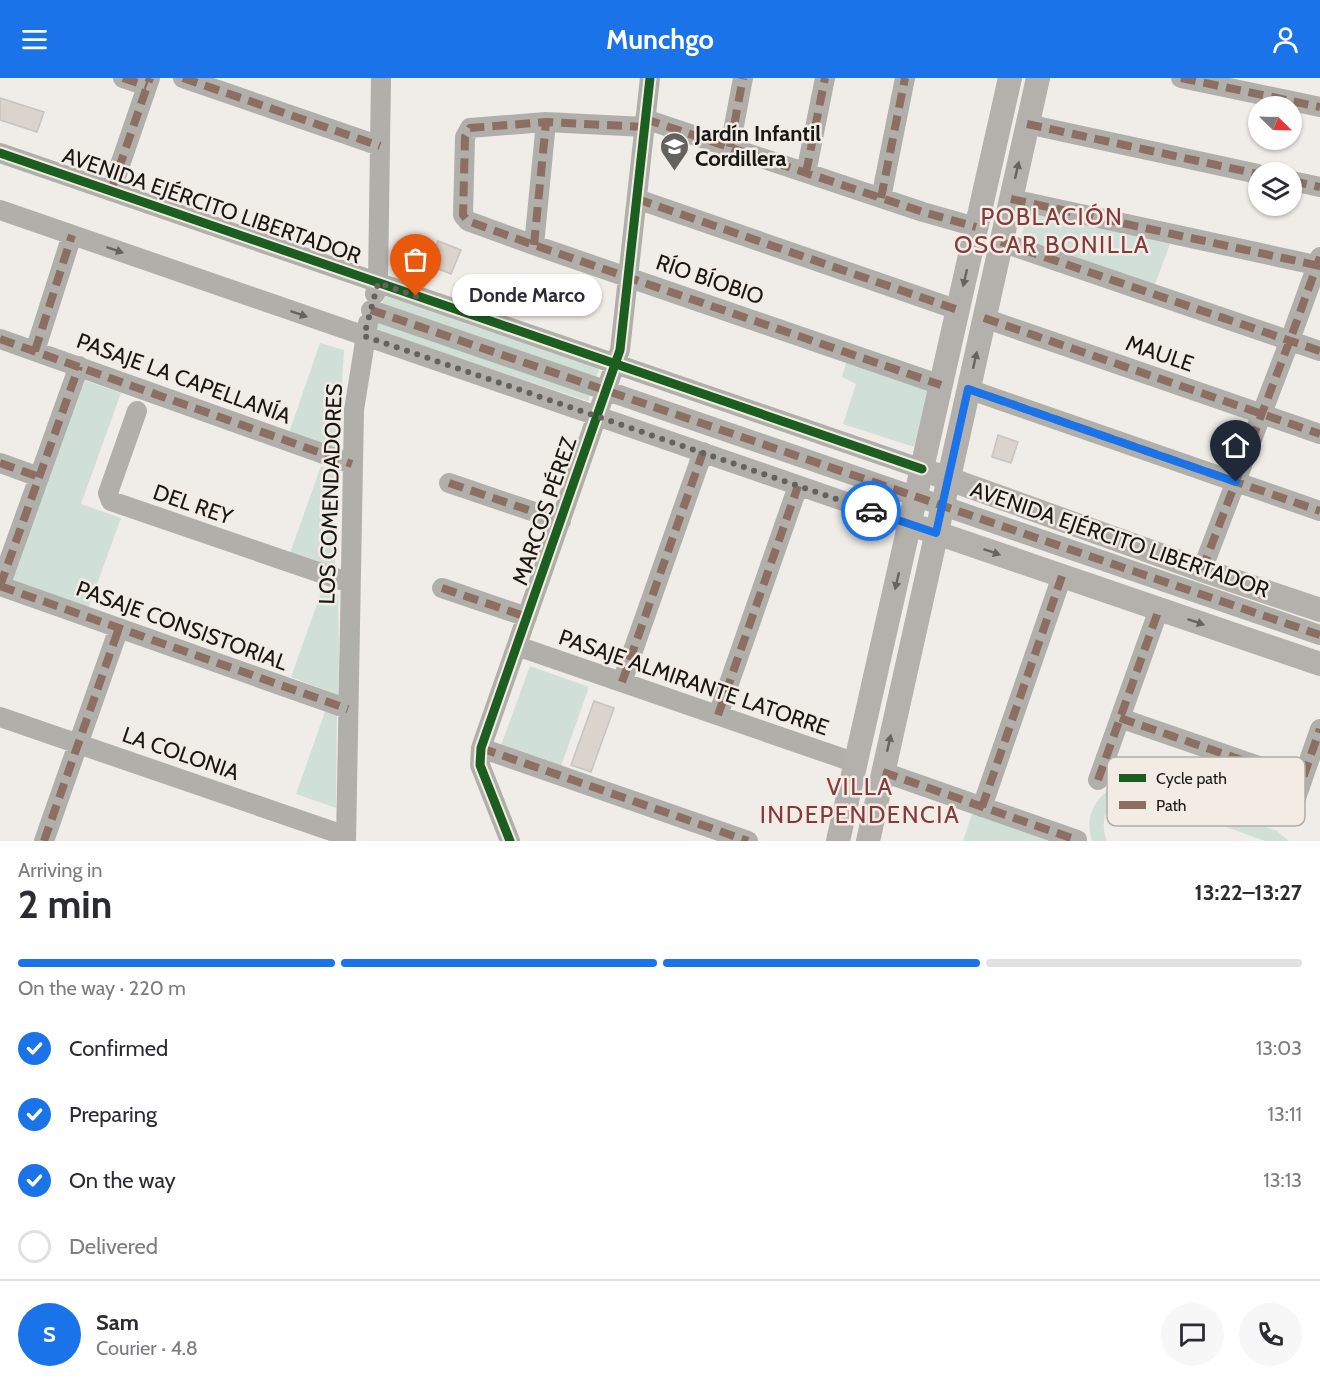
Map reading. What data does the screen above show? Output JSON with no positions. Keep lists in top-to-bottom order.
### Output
{
  "streets": {
    "main road": ["AVENIDA EJÉRCITO LIBERTADOR"],
    "street": [
      "RÍO BÍOBIO",
      "MAULE",
      "PASAJE LA CAPELLANÍA",
      "LOS COMENDADORES",
      "DEL REY",
      "MARCOS PÉREZ",
      "PASAJE CONSISTORIAL",
      "PASAJE ALMIRANTE LATORRE",
      "LA COLONIA"
    ]
  },
  "crossings": [
    ["AVENIDA EJÉRCITO LIBERTADOR", "LOS COMENDADORES"],
    ["AVENIDA EJÉRCITO LIBERTADOR", "MARCOS PÉREZ"],
    ["RÍO BÍOBIO", "MARCOS PÉREZ"],
    ["PASAJE LA CAPELLANÍA", "LOS COMENDADORES"],
    ["LOS COMENDADORES", "DEL REY"],
    ["LOS COMENDADORES", "PASAJE CONSISTORIAL"],
    ["LOS COMENDADORES", "LA COLONIA"],
    ["MARCOS PÉREZ", "PASAJE ALMIRANTE LATORRE"]
  ],
  "districts": ["POBLACIÓN OSCAR BONILLA", "VILLA INDEPENDENCIA"],
  "places": {
    "school or university": ["Jardín Infantil Cordillera"],
    "other": ["Donde Marco"]
  },
  "legend": ["Cycle path", "Path"],
  "north": "bottom right",
  "page": {
    "header": "Munchgo",
    "bubble": "Donde Marco",
    "heading": ["2 min", "Arriving in", "13:22–13:27"],
    "panel": ["Sam", "Courier · 4.8"],
    "bar": "On the way · 220 m",
    "list": [
      ["Confirmed", "13:03"],
      ["Preparing", "13:11"],
      ["On the way", "13:13"],
      "Delivered"
    ],
    "round": "S"
  }
}
